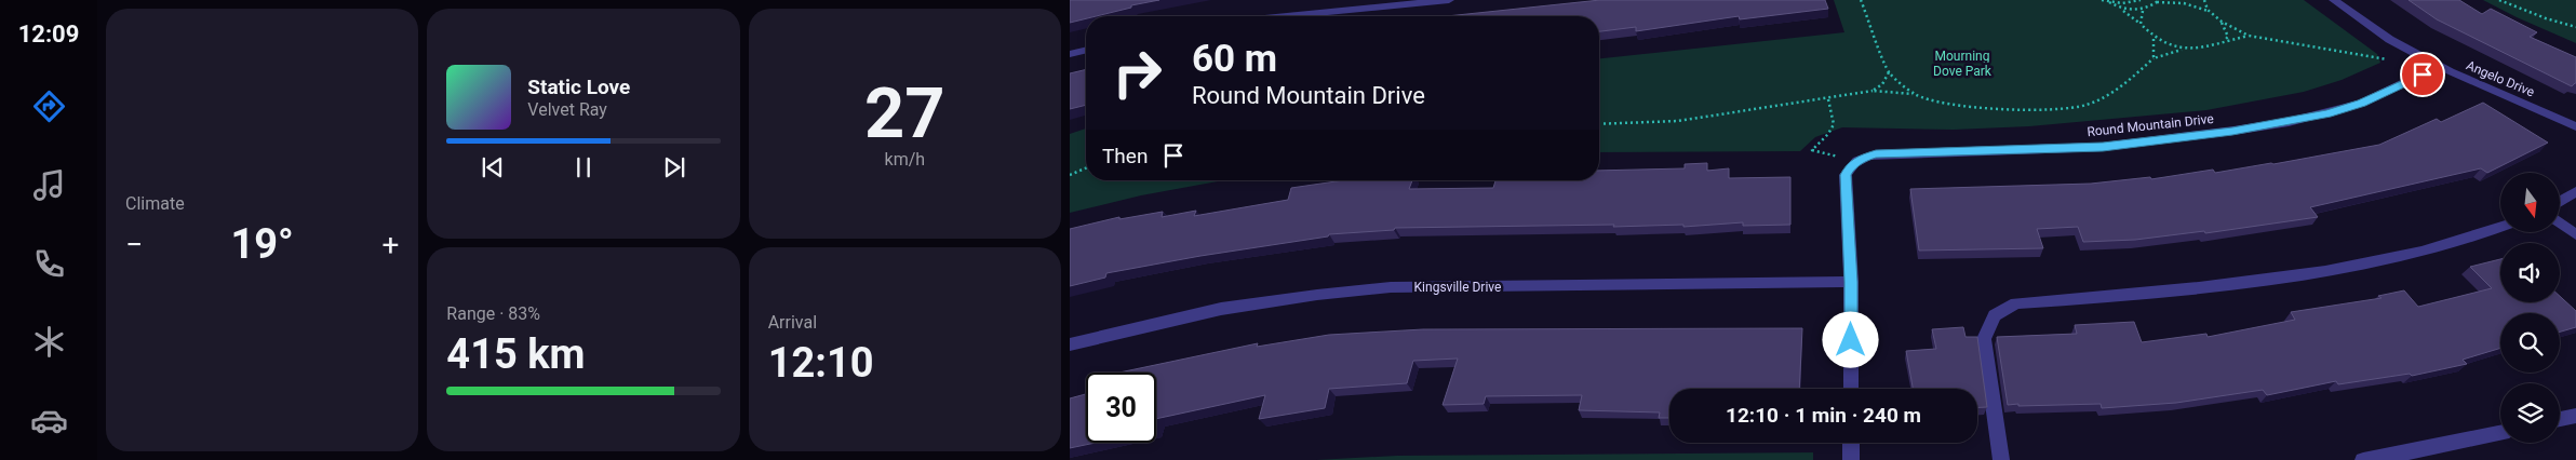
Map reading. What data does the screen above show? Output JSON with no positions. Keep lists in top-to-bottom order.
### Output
{
  "streets": {
    "street": ["Angelo Drive", "Round Mountain Drive", "Kingsville Drive"]
  },
  "crossings": [
    ["Angelo Drive", "Round Mountain Drive"]
  ],
  "parks": ["Mourning Dove Park"],
  "north": "bottom",
  "page": {
    "tabs": "12:09",
    "tile": [
      "Climate",
      ["27", "km/h"],
      ["Range · 83%", "415 km"],
      ["Arrival", "12:10"]
    ],
    "turn": ["60 m", "Round Mountain Drive"],
    "song": ["Static Love", "Velvet Ray"],
    "then": "Then",
    "heat": ["−", "19°", "+"],
    "limit": "30",
    "trip": "12:10 · 1 min · 240 m"
  }
}
